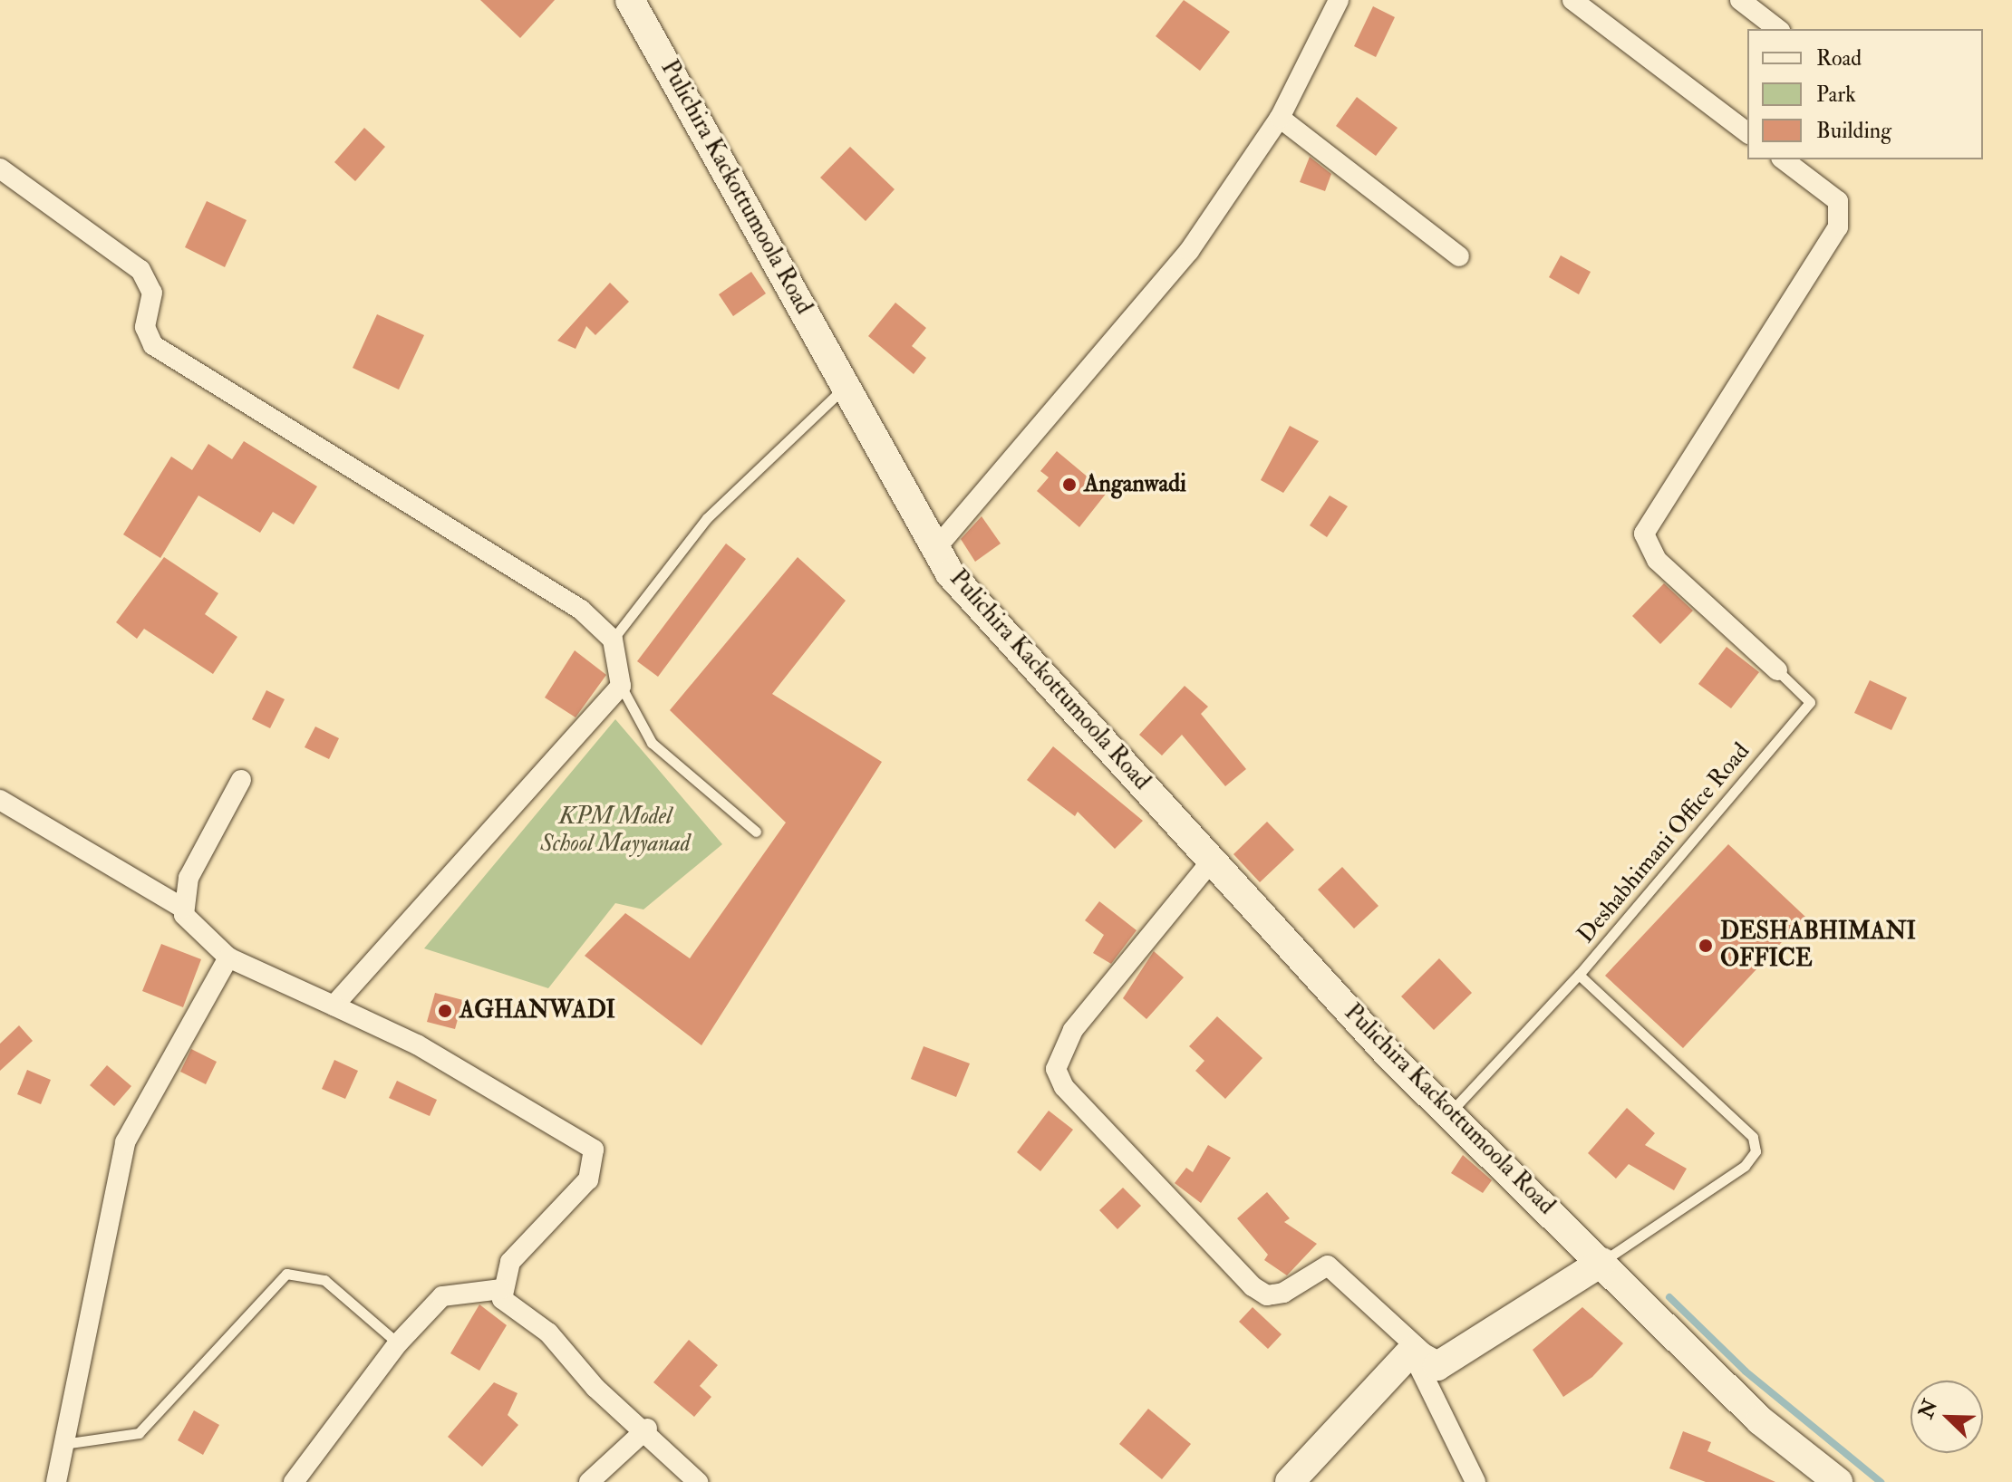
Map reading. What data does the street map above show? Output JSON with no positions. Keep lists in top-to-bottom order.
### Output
{
  "streets": {
    "main road": ["Pulichira Kackottumoola Road"],
    "lane": ["Deshabhimani Office Road"]
  },
  "crossings": [
    ["Pulichira Kackottumoola Road", "Deshabhimani Office Road"]
  ],
  "parks": ["KPM Model School Mayyanad"],
  "places": ["Anganwadi", "DESHABHIMANI OFFICE", "AGHANWADI"],
  "legend": ["Road", "Park", "Building"],
  "north": "top left"
}
